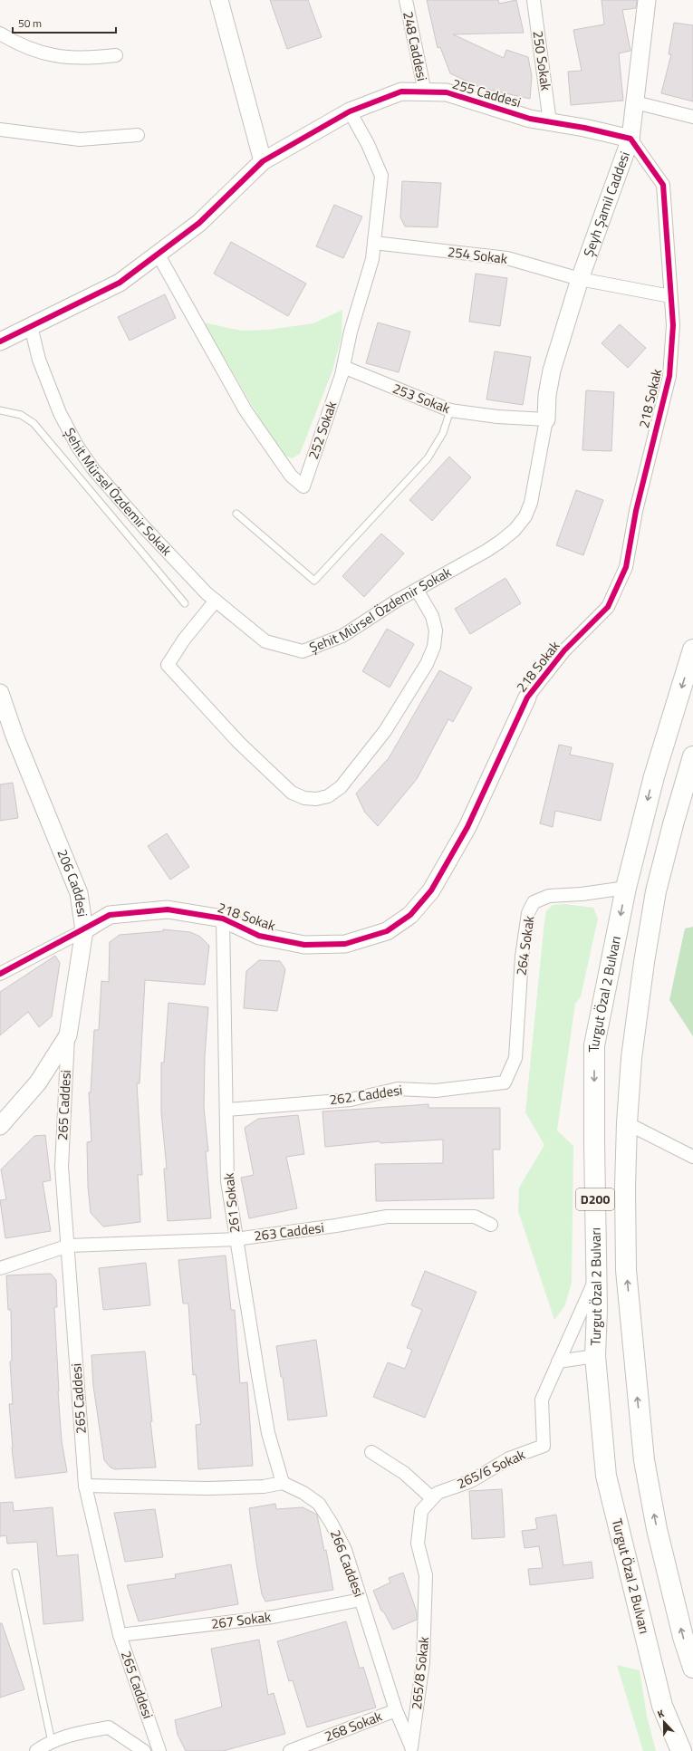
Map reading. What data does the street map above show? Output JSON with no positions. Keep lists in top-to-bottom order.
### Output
{
  "streets": {
    "highway": ["Turgut Özal 2 Bulvarı", "D200"],
    "street": [
      "248 Caddesi",
      "250 Sokak",
      "255 Caddesi",
      "Şeyh Şamil Caddesi",
      "254 Sokak",
      "253 Sokak",
      "218 Sokak",
      "252 Sokak",
      "Şehit Mürsel Özdemir Sokak",
      "206 Caddesi",
      "264 Sokak",
      "262. Caddesi",
      "265 Caddesi",
      "261 Sokak",
      "263 Caddesi",
      "265/6 Sokak",
      "266 Caddesi",
      "267 Sokak",
      "265/8 Sokak",
      "268 Sokak"
    ]
  },
  "crossings": [
    ["248 Caddesi", "255 Caddesi"],
    ["250 Sokak", "255 Caddesi"],
    ["255 Caddesi", "Şeyh Şamil Caddesi"],
    ["255 Caddesi", "218 Sokak"],
    ["255 Caddesi", "252 Sokak"],
    ["255 Caddesi", "Şehit Mürsel Özdemir Sokak"],
    ["Şeyh Şamil Caddesi", "254 Sokak"],
    ["Şeyh Şamil Caddesi", "218 Sokak"],
    ["Şeyh Şamil Caddesi", "Şehit Mürsel Özdemir Sokak"],
    ["254 Sokak", "218 Sokak"],
    ["254 Sokak", "252 Sokak"],
    ["254 Sokak", "Şehit Mürsel Özdemir Sokak"],
    ["253 Sokak", "252 Sokak"],
    ["253 Sokak", "Şehit Mürsel Özdemir Sokak"],
    ["218 Sokak", "206 Caddesi"],
    ["218 Sokak", "261 Sokak"],
    ["206 Caddesi", "265 Caddesi"],
    ["264 Sokak", "Turgut Özal 2 Bulvarı"],
    ["264 Sokak", "262. Caddesi"],
    ["Turgut Özal 2 Bulvarı", "265/6 Sokak"],
    ["262. Caddesi", "261 Sokak"],
    ["265 Caddesi", "263 Caddesi"],
    ["265 Caddesi", "267 Sokak"],
    ["261 Sokak", "263 Caddesi"],
    ["261 Sokak", "266 Caddesi"],
    ["265/6 Sokak", "265/8 Sokak"],
    ["266 Caddesi", "267 Sokak"],
    ["266 Caddesi", "265/8 Sokak"],
    ["266 Caddesi", "268 Sokak"]
  ],
  "scale_bar": "50 m",
  "north": "top"
}
